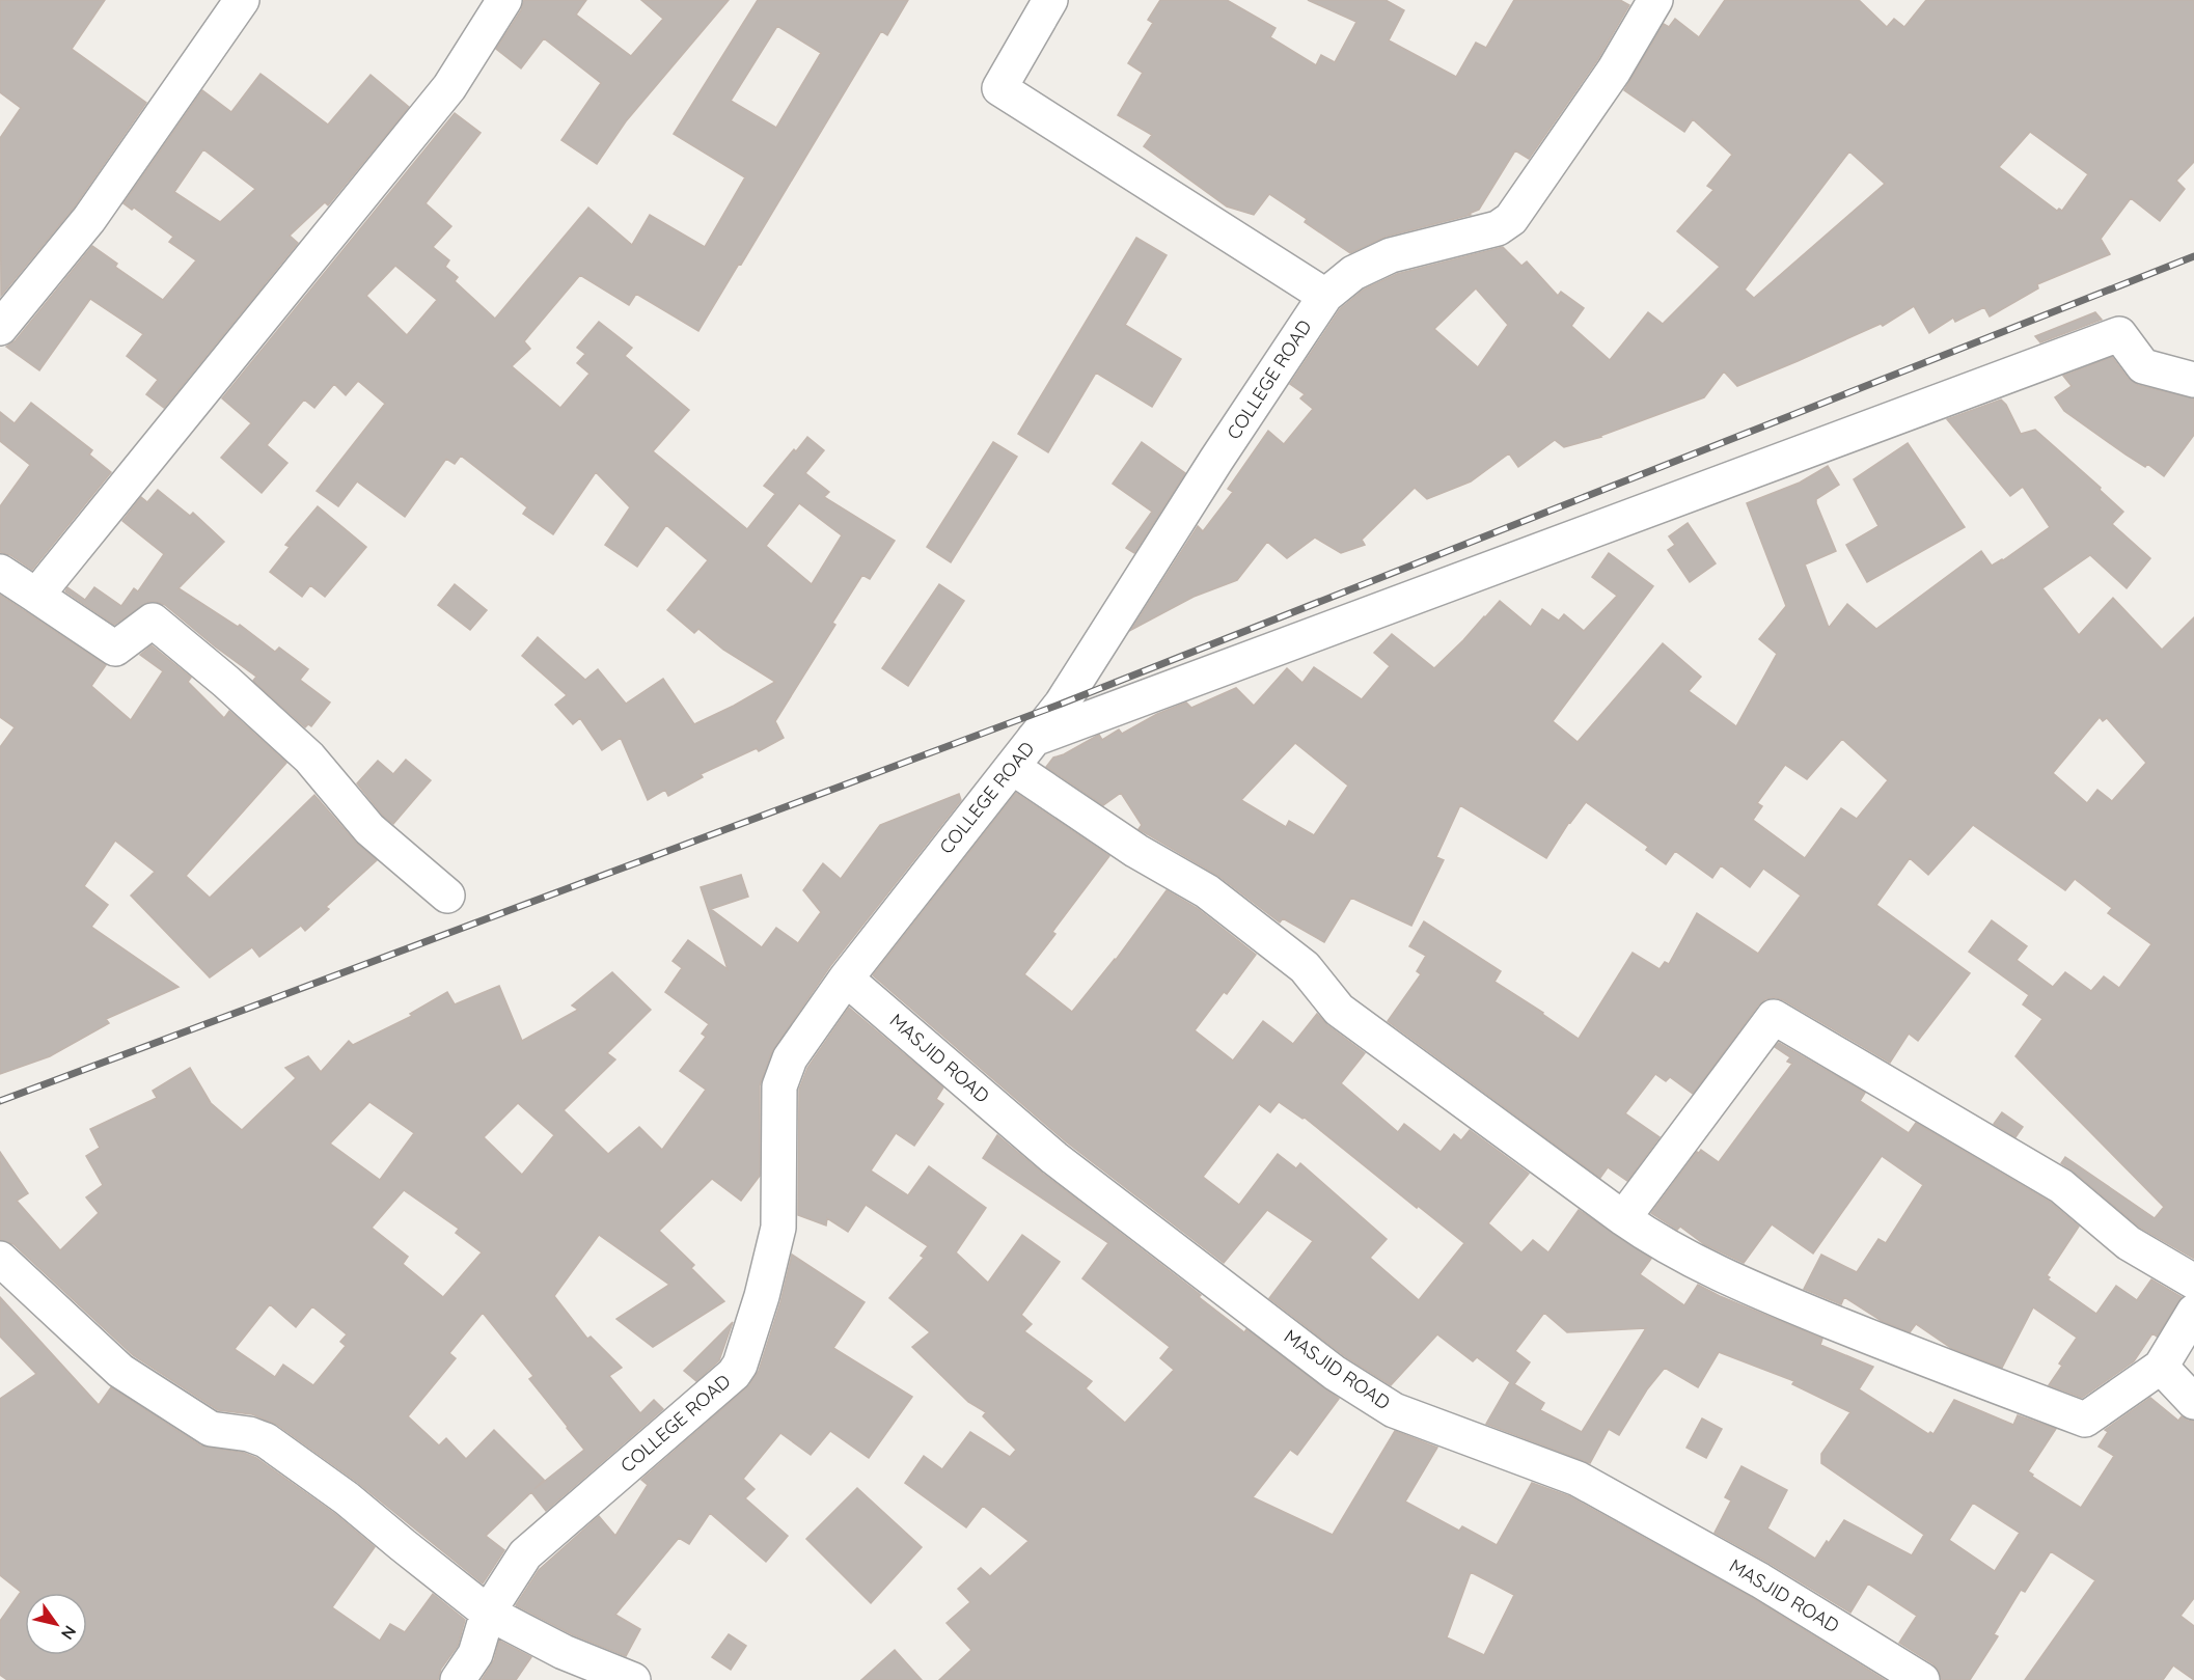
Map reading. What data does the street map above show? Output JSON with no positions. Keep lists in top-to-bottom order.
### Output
{
  "streets": {
    "street": ["COLLEGE ROAD", "MASJID ROAD"]
  },
  "crossings": [
    ["COLLEGE ROAD", "MASJID ROAD"]
  ],
  "north": "bottom right"
}
